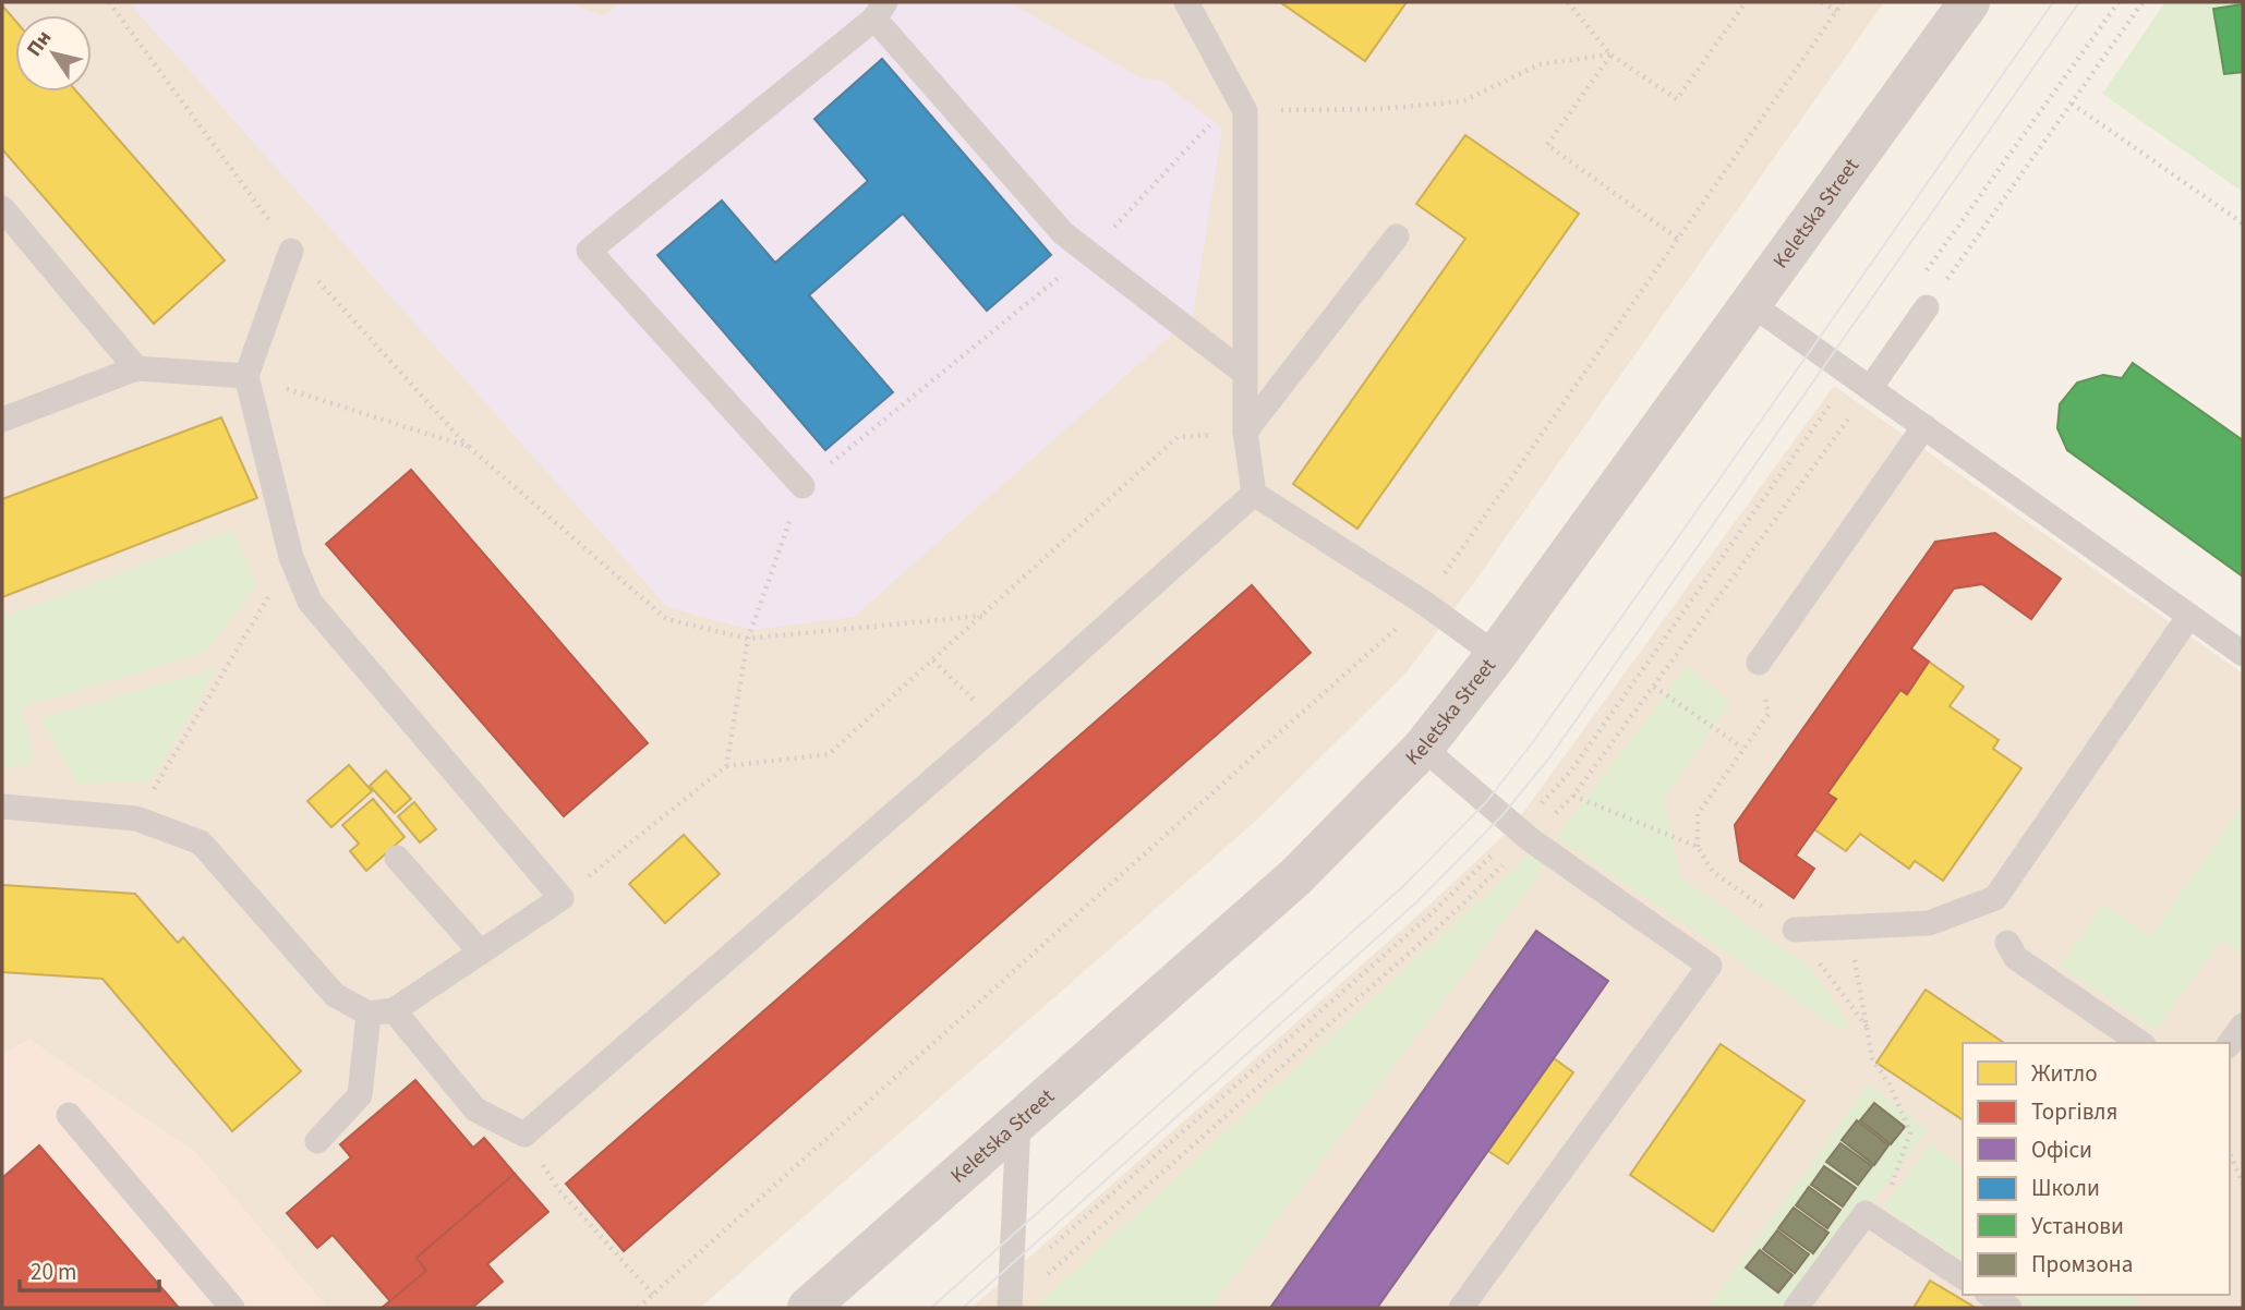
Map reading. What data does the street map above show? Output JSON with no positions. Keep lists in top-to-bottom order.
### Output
{
  "streets": {
    "main road": ["Keletska Street"]
  },
  "legend": [
    "Житло",
    "Торгівля",
    "Офіси",
    "Школи",
    "Установи",
    "Промзона"
  ],
  "scale_bar": "20 m",
  "north": "top left"
}
